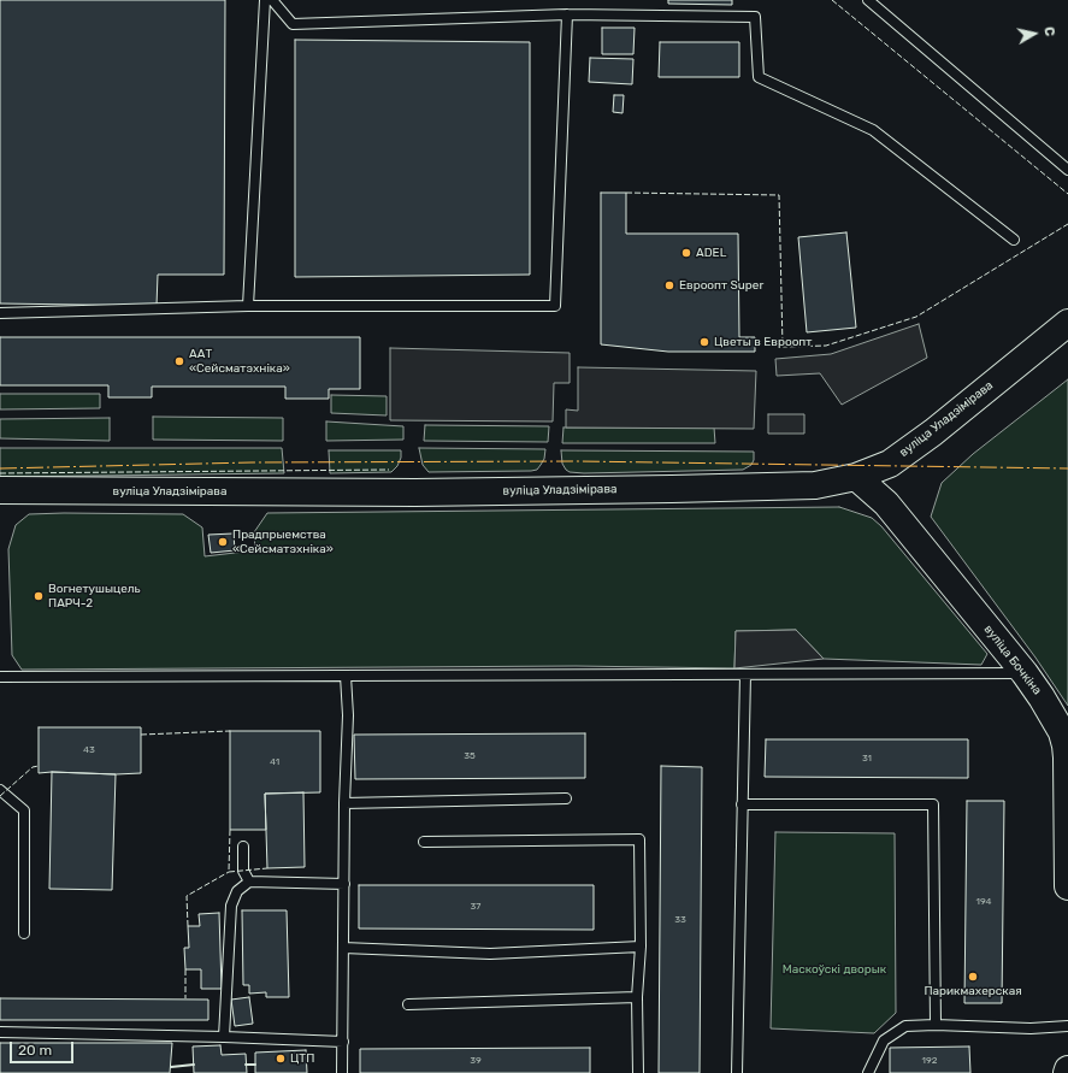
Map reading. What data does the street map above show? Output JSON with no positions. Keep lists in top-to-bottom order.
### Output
{
  "streets": {
    "main road": ["вуліца Уладзімірава", "вуліца Бочкіна"]
  },
  "crossings": [
    ["вуліца Уладзімірава", "вуліца Бочкіна"]
  ],
  "parks": ["Маскоўскі дворык"],
  "places": [
    "ADEL",
    "Евроопт Super",
    "Цветы в Евроопт",
    "ААТ «Сейсматэхніка»",
    "Прадпрыемства «Сейсматэхніка»",
    "Вогнетушыцель ПАРЧ-2",
    "Парикмахерская",
    "ЦТП"
  ],
  "house_numbers": [
    "43",
    "35",
    "31",
    "41",
    "194",
    "37",
    "33",
    "39",
    "192"
  ],
  "scale_bar": "20 m",
  "north": "right"
}
